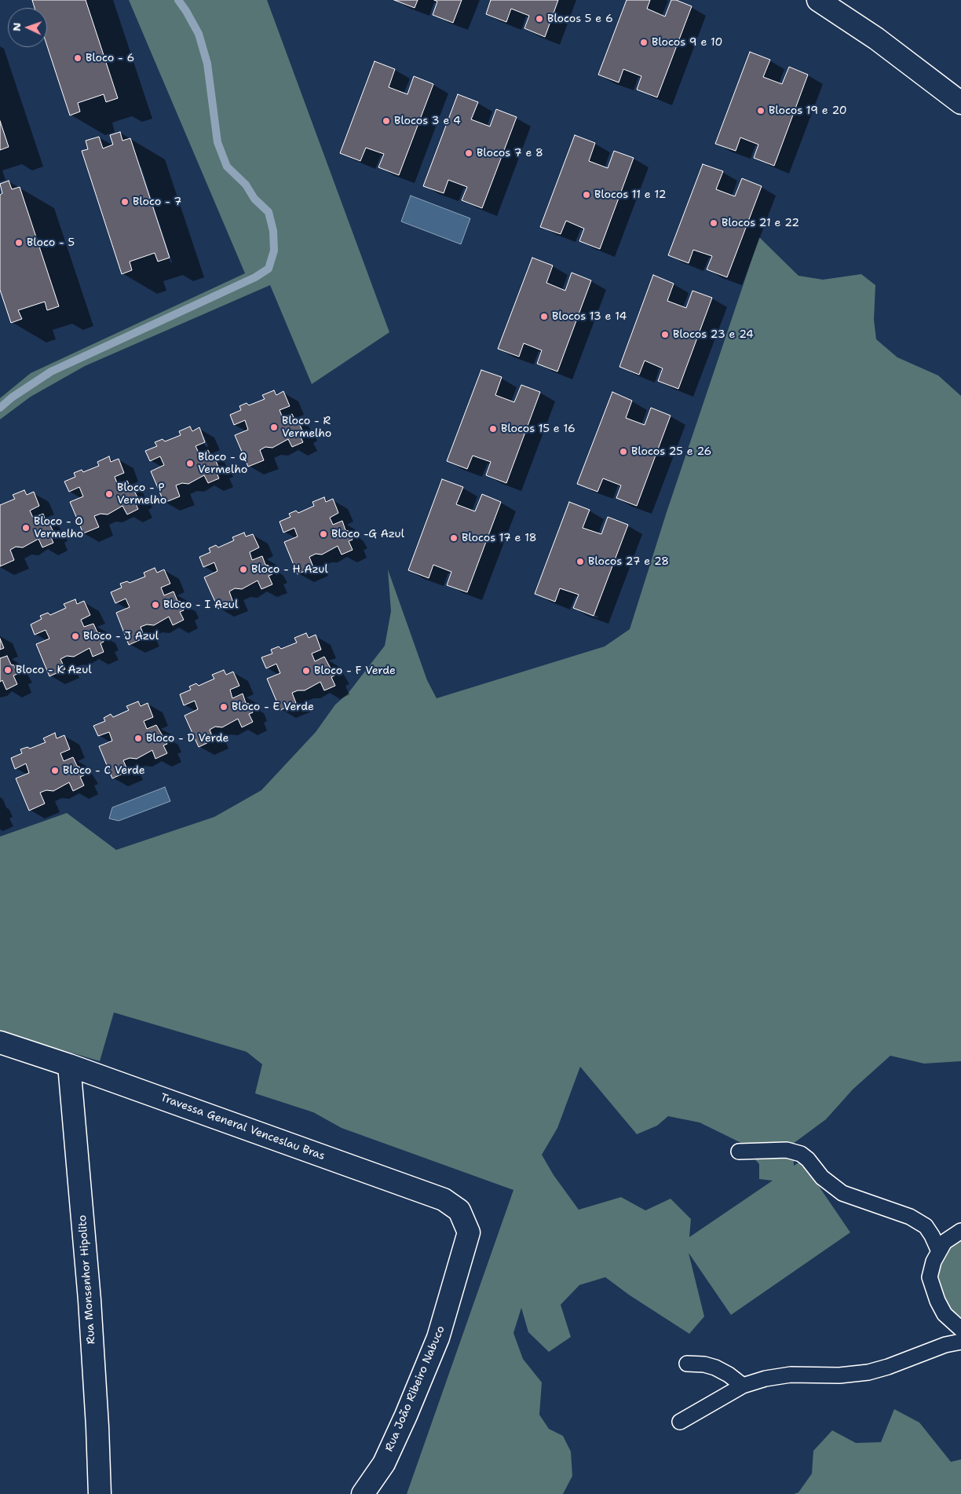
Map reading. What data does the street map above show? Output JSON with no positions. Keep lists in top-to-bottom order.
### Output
{
  "streets": {
    "street": ["Travessa General Venceslau Bras", "Rua Monsenhor Hipolito", "Rua João Ribeiro Nabuco"]
  },
  "crossings": [
    ["Travessa General Venceslau Bras", "Rua Monsenhor Hipolito"],
    ["Travessa General Venceslau Bras", "Rua João Ribeiro Nabuco"]
  ],
  "places": [
    "Blocos 5 e 6",
    "Blocos 9 e 10",
    "Bloco - 6",
    "Blocos 19 e 20",
    "Blocos 3 e 4",
    "Blocos 7 e 8",
    "Blocos 11 e 12",
    "Bloco - 7",
    "Blocos 21 e 22",
    "Bloco - 5",
    "Blocos 13 e 14",
    "Blocos 23 e 24",
    "Bloco - R Vermelho",
    "Blocos 15 e 16",
    "Blocos 25 e 26",
    "Bloco - Q Vermelho",
    "Bloco - P Vermelho",
    "Bloco - O Vermelho",
    "Bloco -G Azul",
    "Blocos 17 e 18",
    "Blocos 27 e 28",
    "Bloco - H Azul",
    "Bloco - I Azul",
    "Bloco - J Azul",
    "Bloco - K Azul",
    "Bloco - F Verde",
    "Bloco - E Verde",
    "Bloco - D Verde",
    "Bloco - C Verde"
  ],
  "north": "left"
}
